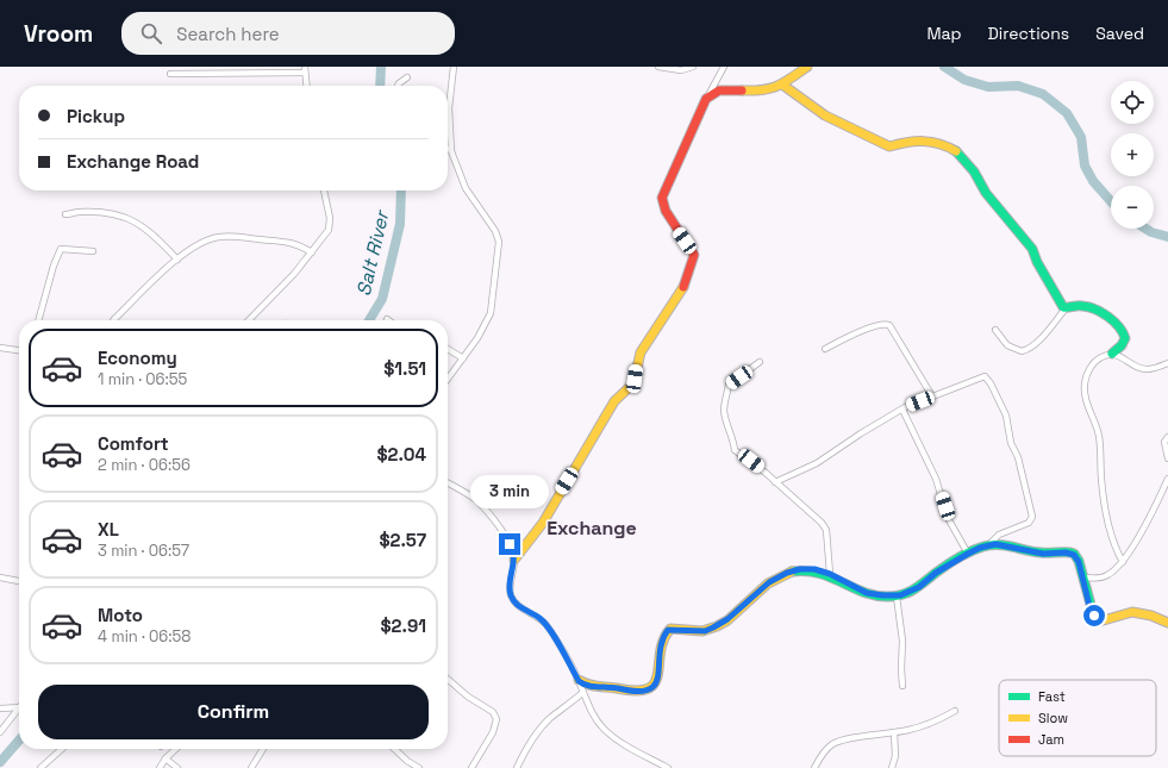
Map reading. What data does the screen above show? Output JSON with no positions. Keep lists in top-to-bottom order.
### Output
{
  "districts": ["Exchange"],
  "water": ["Salt River"],
  "legend": ["Fast", "Slow", "Jam"],
  "page": {
    "header": "Vroom",
    "search": "Search here",
    "nav": ["Map", "Directions", "Saved"],
    "map_buttons": ["+", "−"],
    "banner": ["Pickup", "Exchange Road"],
    "list": [
      {
        "name": "Economy",
        "note": "1 min · 06:55",
        "value": "$1.51"
      },
      {
        "name": "Comfort",
        "note": "2 min · 06:56",
        "value": "$2.04"
      },
      {
        "name": "XL",
        "note": "3 min · 06:57",
        "value": "$2.57"
      },
      {
        "name": "Moto",
        "note": "4 min · 06:58",
        "value": "$2.91"
      }
    ],
    "bubble": "3 min",
    "buttons": "Confirm"
  }
}
